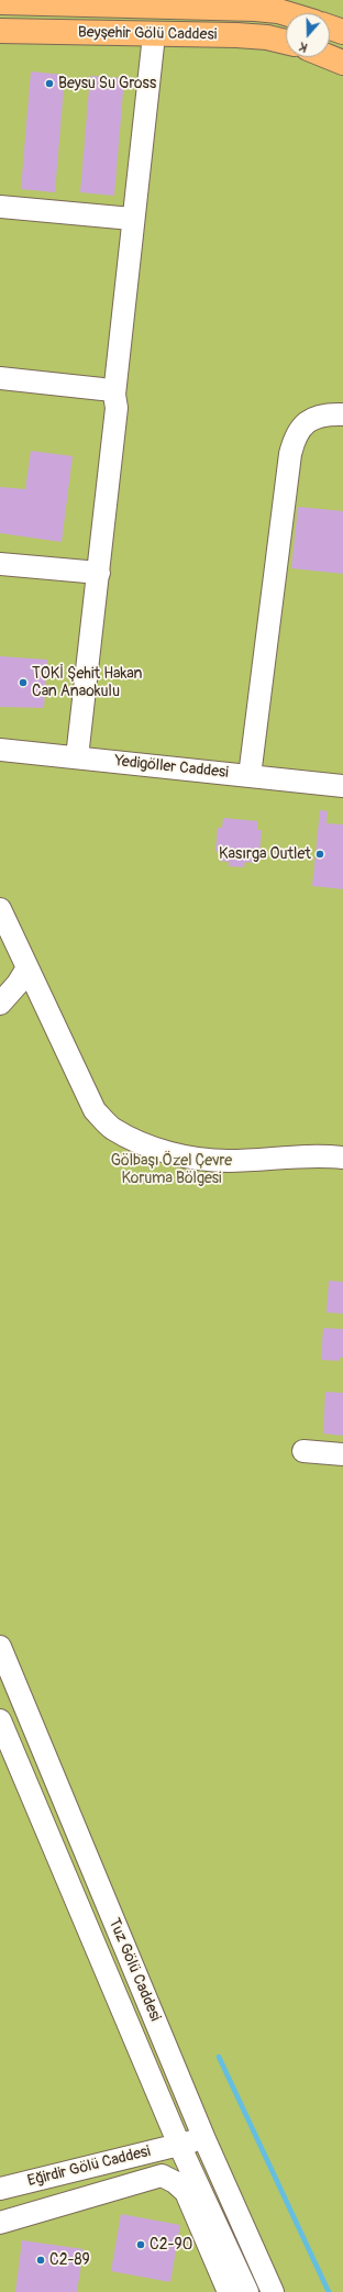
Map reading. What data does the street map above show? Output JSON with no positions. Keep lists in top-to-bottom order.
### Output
{
  "streets": {
    "main road": ["Beyşehir Gölü Caddesi"],
    "street": ["Yedigöller Caddesi", "Tuz Gölü Caddesi", "Eğirdir Gölü Caddesi"]
  },
  "crossings": [
    ["Tuz Gölü Caddesi", "Eğirdir Gölü Caddesi"]
  ],
  "parks": ["Gölbaşı Özel Çevre Koruma Bölgesi"],
  "places": [
    "Beysu Su Gross",
    "TOKİ Şehit Hakan Can Anaokulu",
    "Kasırga Outlet",
    "C2-90",
    "C2-89"
  ],
  "north": "bottom"
}
